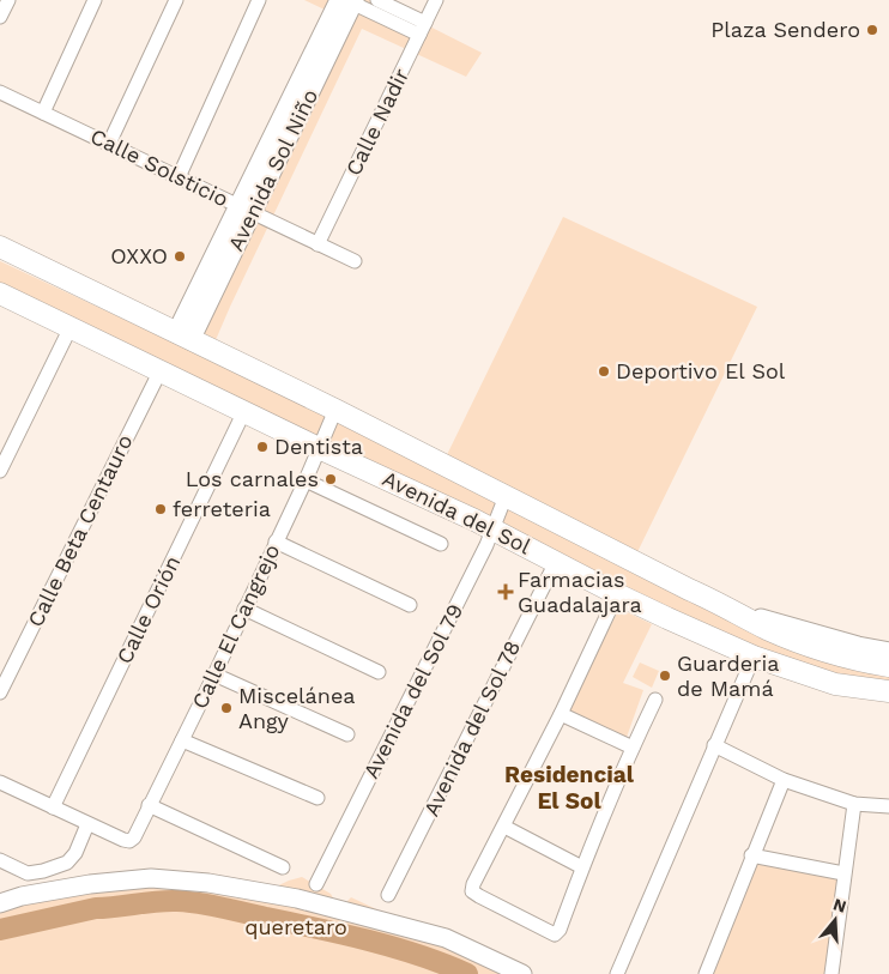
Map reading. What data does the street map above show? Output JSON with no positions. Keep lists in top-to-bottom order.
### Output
{
  "streets": {
    "main road": ["Avenida del Sol"],
    "street": [
      "Calle Nadir",
      "Calle Solsticio",
      "Avenida Sol Niño",
      "Calle Beta Centauro",
      "Calle Orión",
      "Calle El Cangrejo",
      "Avenida del Sol 79",
      "Avenida del Sol 78"
    ]
  },
  "crossings": [
    ["Calle Nadir", "Calle Solsticio"],
    ["Calle Solsticio", "Avenida Sol Niño"],
    ["Avenida Sol Niño", "Avenida del Sol"],
    ["Avenida del Sol", "Calle Beta Centauro"],
    ["Avenida del Sol", "Calle Orión"],
    ["Avenida del Sol", "Calle El Cangrejo"],
    ["Avenida del Sol", "Avenida del Sol 79"],
    ["Avenida del Sol", "Avenida del Sol 78"]
  ],
  "districts": ["Residencial El Sol"],
  "parks": ["queretaro"],
  "places": {
    "other": [
      "Plaza Sendero",
      "OXXO",
      "Deportivo El Sol",
      "Dentista",
      "Los carnales",
      "ferreteria",
      "Guarderia de Mamá",
      "Miscelánea Angy"
    ],
    "health": ["Farmacias Guadalajara"]
  },
  "north": "top"
}
